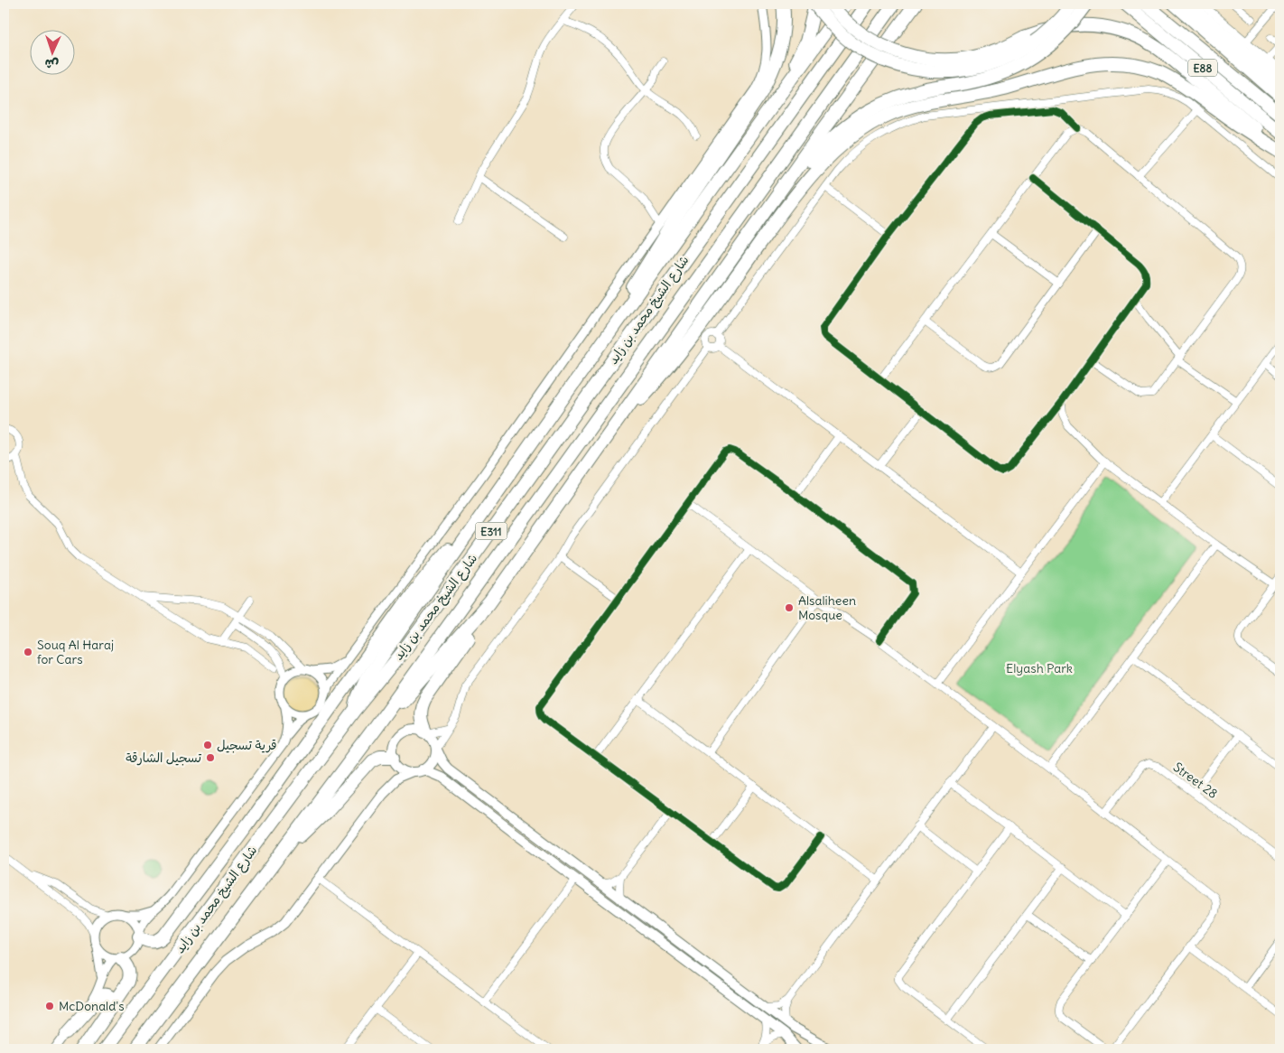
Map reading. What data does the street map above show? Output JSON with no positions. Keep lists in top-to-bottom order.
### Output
{
  "streets": {
    "highway": ["E88", "شارع الشيخ محمد بن زايد", "E311"],
    "street": ["Street 28"]
  },
  "parks": ["Elyash Park"],
  "places": [
    "Alsaliheen Mosque",
    "Souq Al Haraj for Cars",
    "قرية تسجيل",
    "تسجيل الشارقة",
    "McDonald's"
  ],
  "north": "bottom"
}
